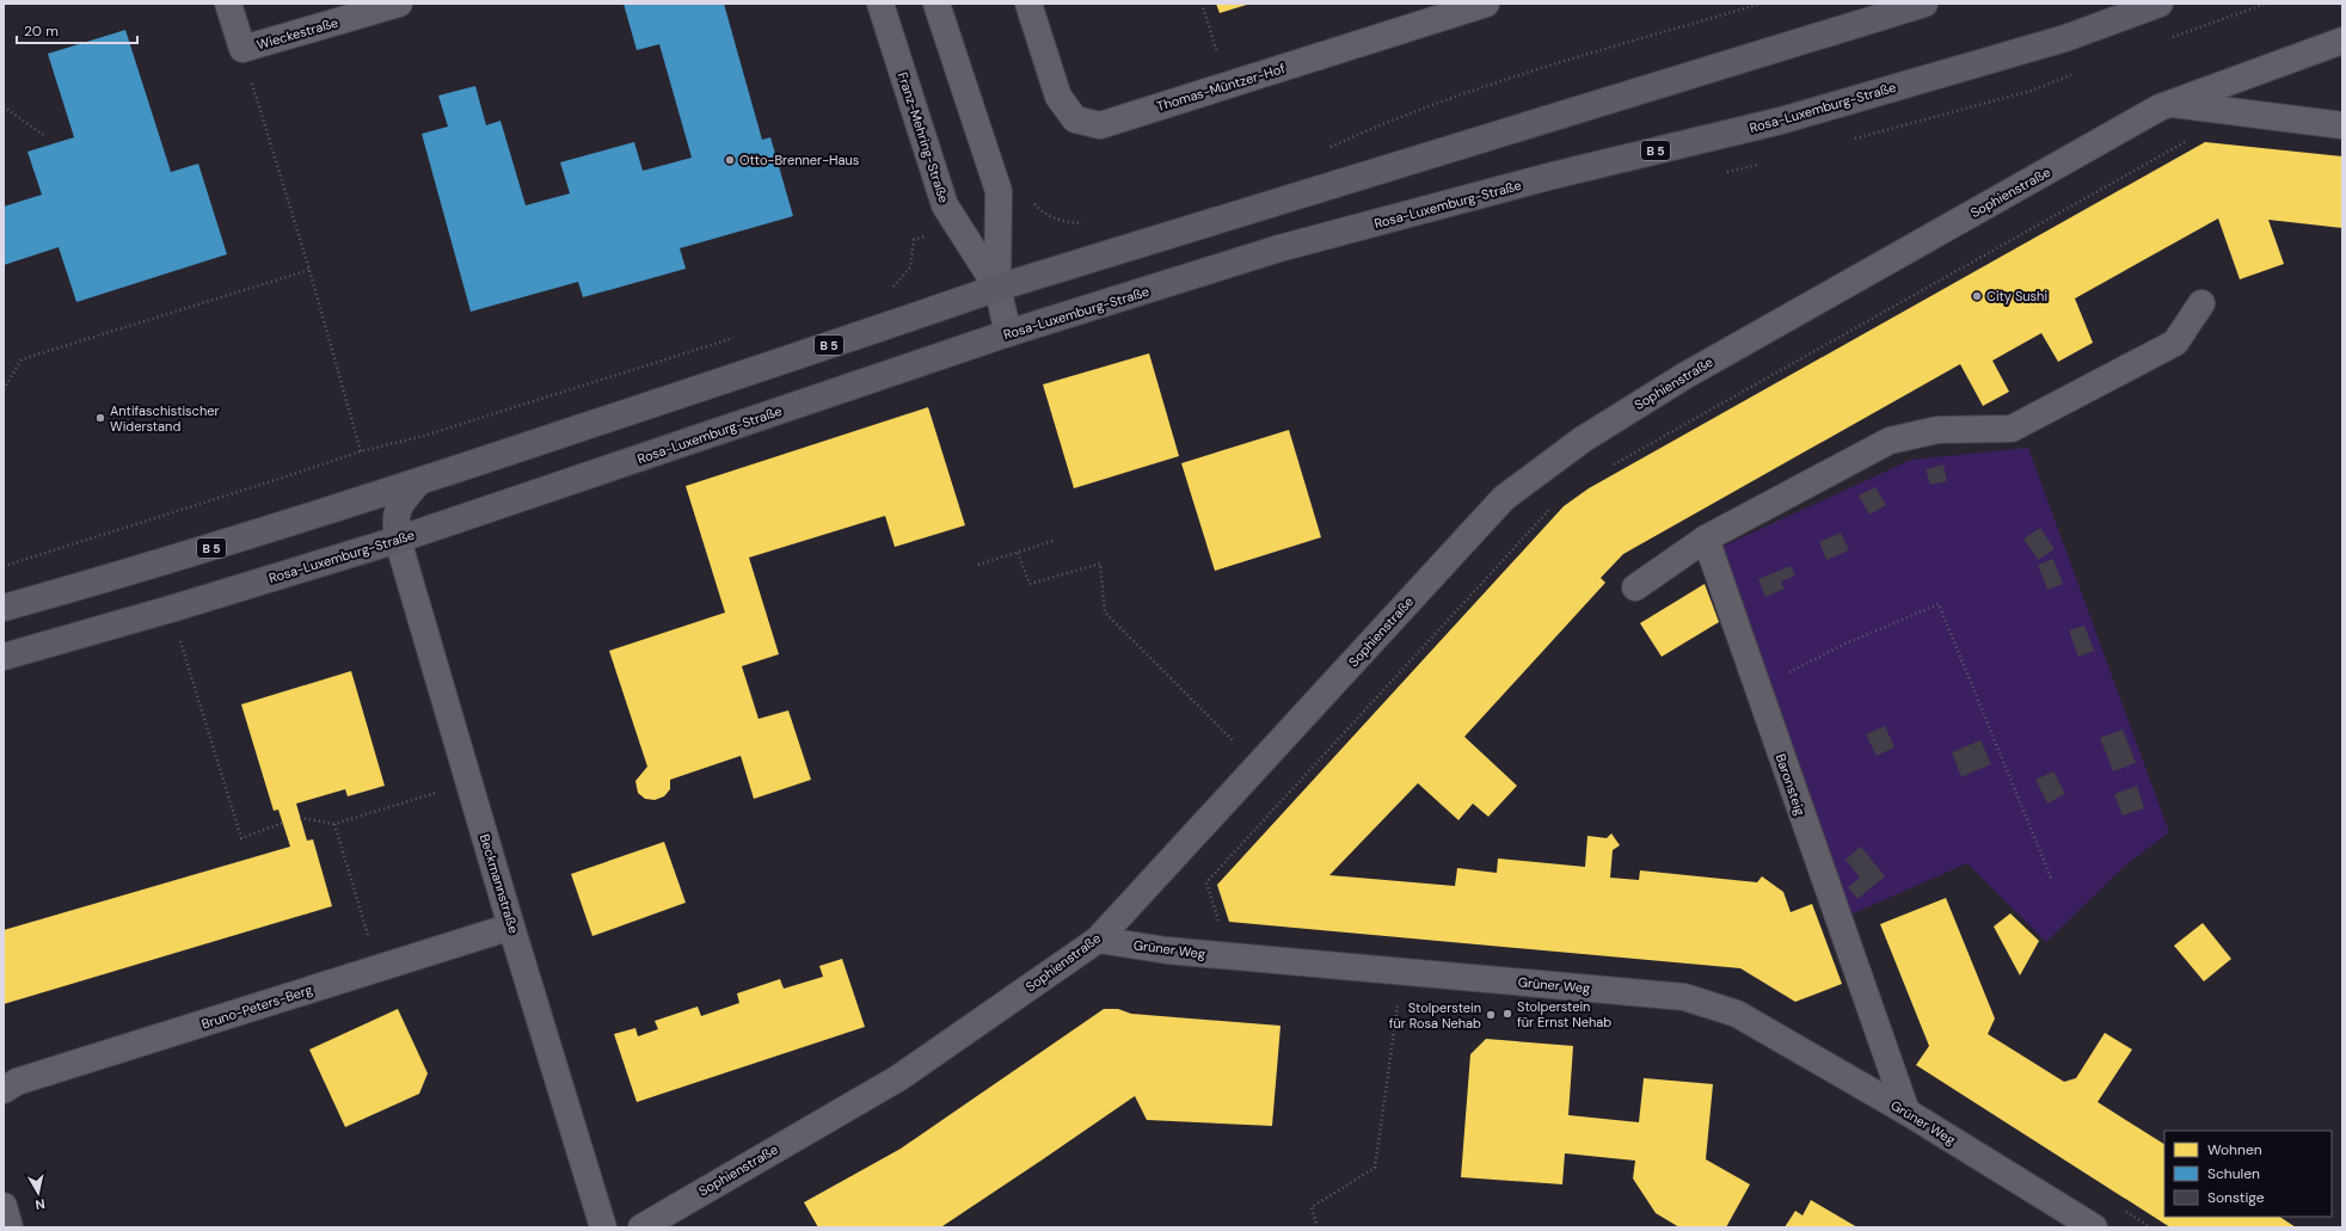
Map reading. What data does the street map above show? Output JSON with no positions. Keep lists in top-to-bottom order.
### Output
{
  "streets": {
    "main road": ["Rosa-Luxemburg-Straße", "B 5"],
    "street": [
      "Wieckestraße",
      "Thomas-Müntzer-Hof",
      "Franz-Mehring-Straße",
      "Sophienstraße",
      "Baronsteig",
      "Beckmannstraße",
      "Grüner Weg",
      "Bruno-Peters-Berg"
    ]
  },
  "crossings": [
    ["Rosa-Luxemburg-Straße", "Franz-Mehring-Straße"],
    ["Rosa-Luxemburg-Straße", "Beckmannstraße"],
    ["Franz-Mehring-Straße", "B 5"],
    ["Sophienstraße", "Grüner Weg"],
    ["Baronsteig", "Grüner Weg"],
    ["Beckmannstraße", "Bruno-Peters-Berg"]
  ],
  "places": [
    "Otto-Brenner-Haus",
    "City Sushi",
    "Antifaschistischer Widerstand",
    "Stolperstein für Ernst Nehab",
    "Stolperstein für Rosa Nehab"
  ],
  "legend": ["Wohnen", "Schulen", "Sonstige"],
  "scale_bar": "20 m",
  "north": "bottom"
}
